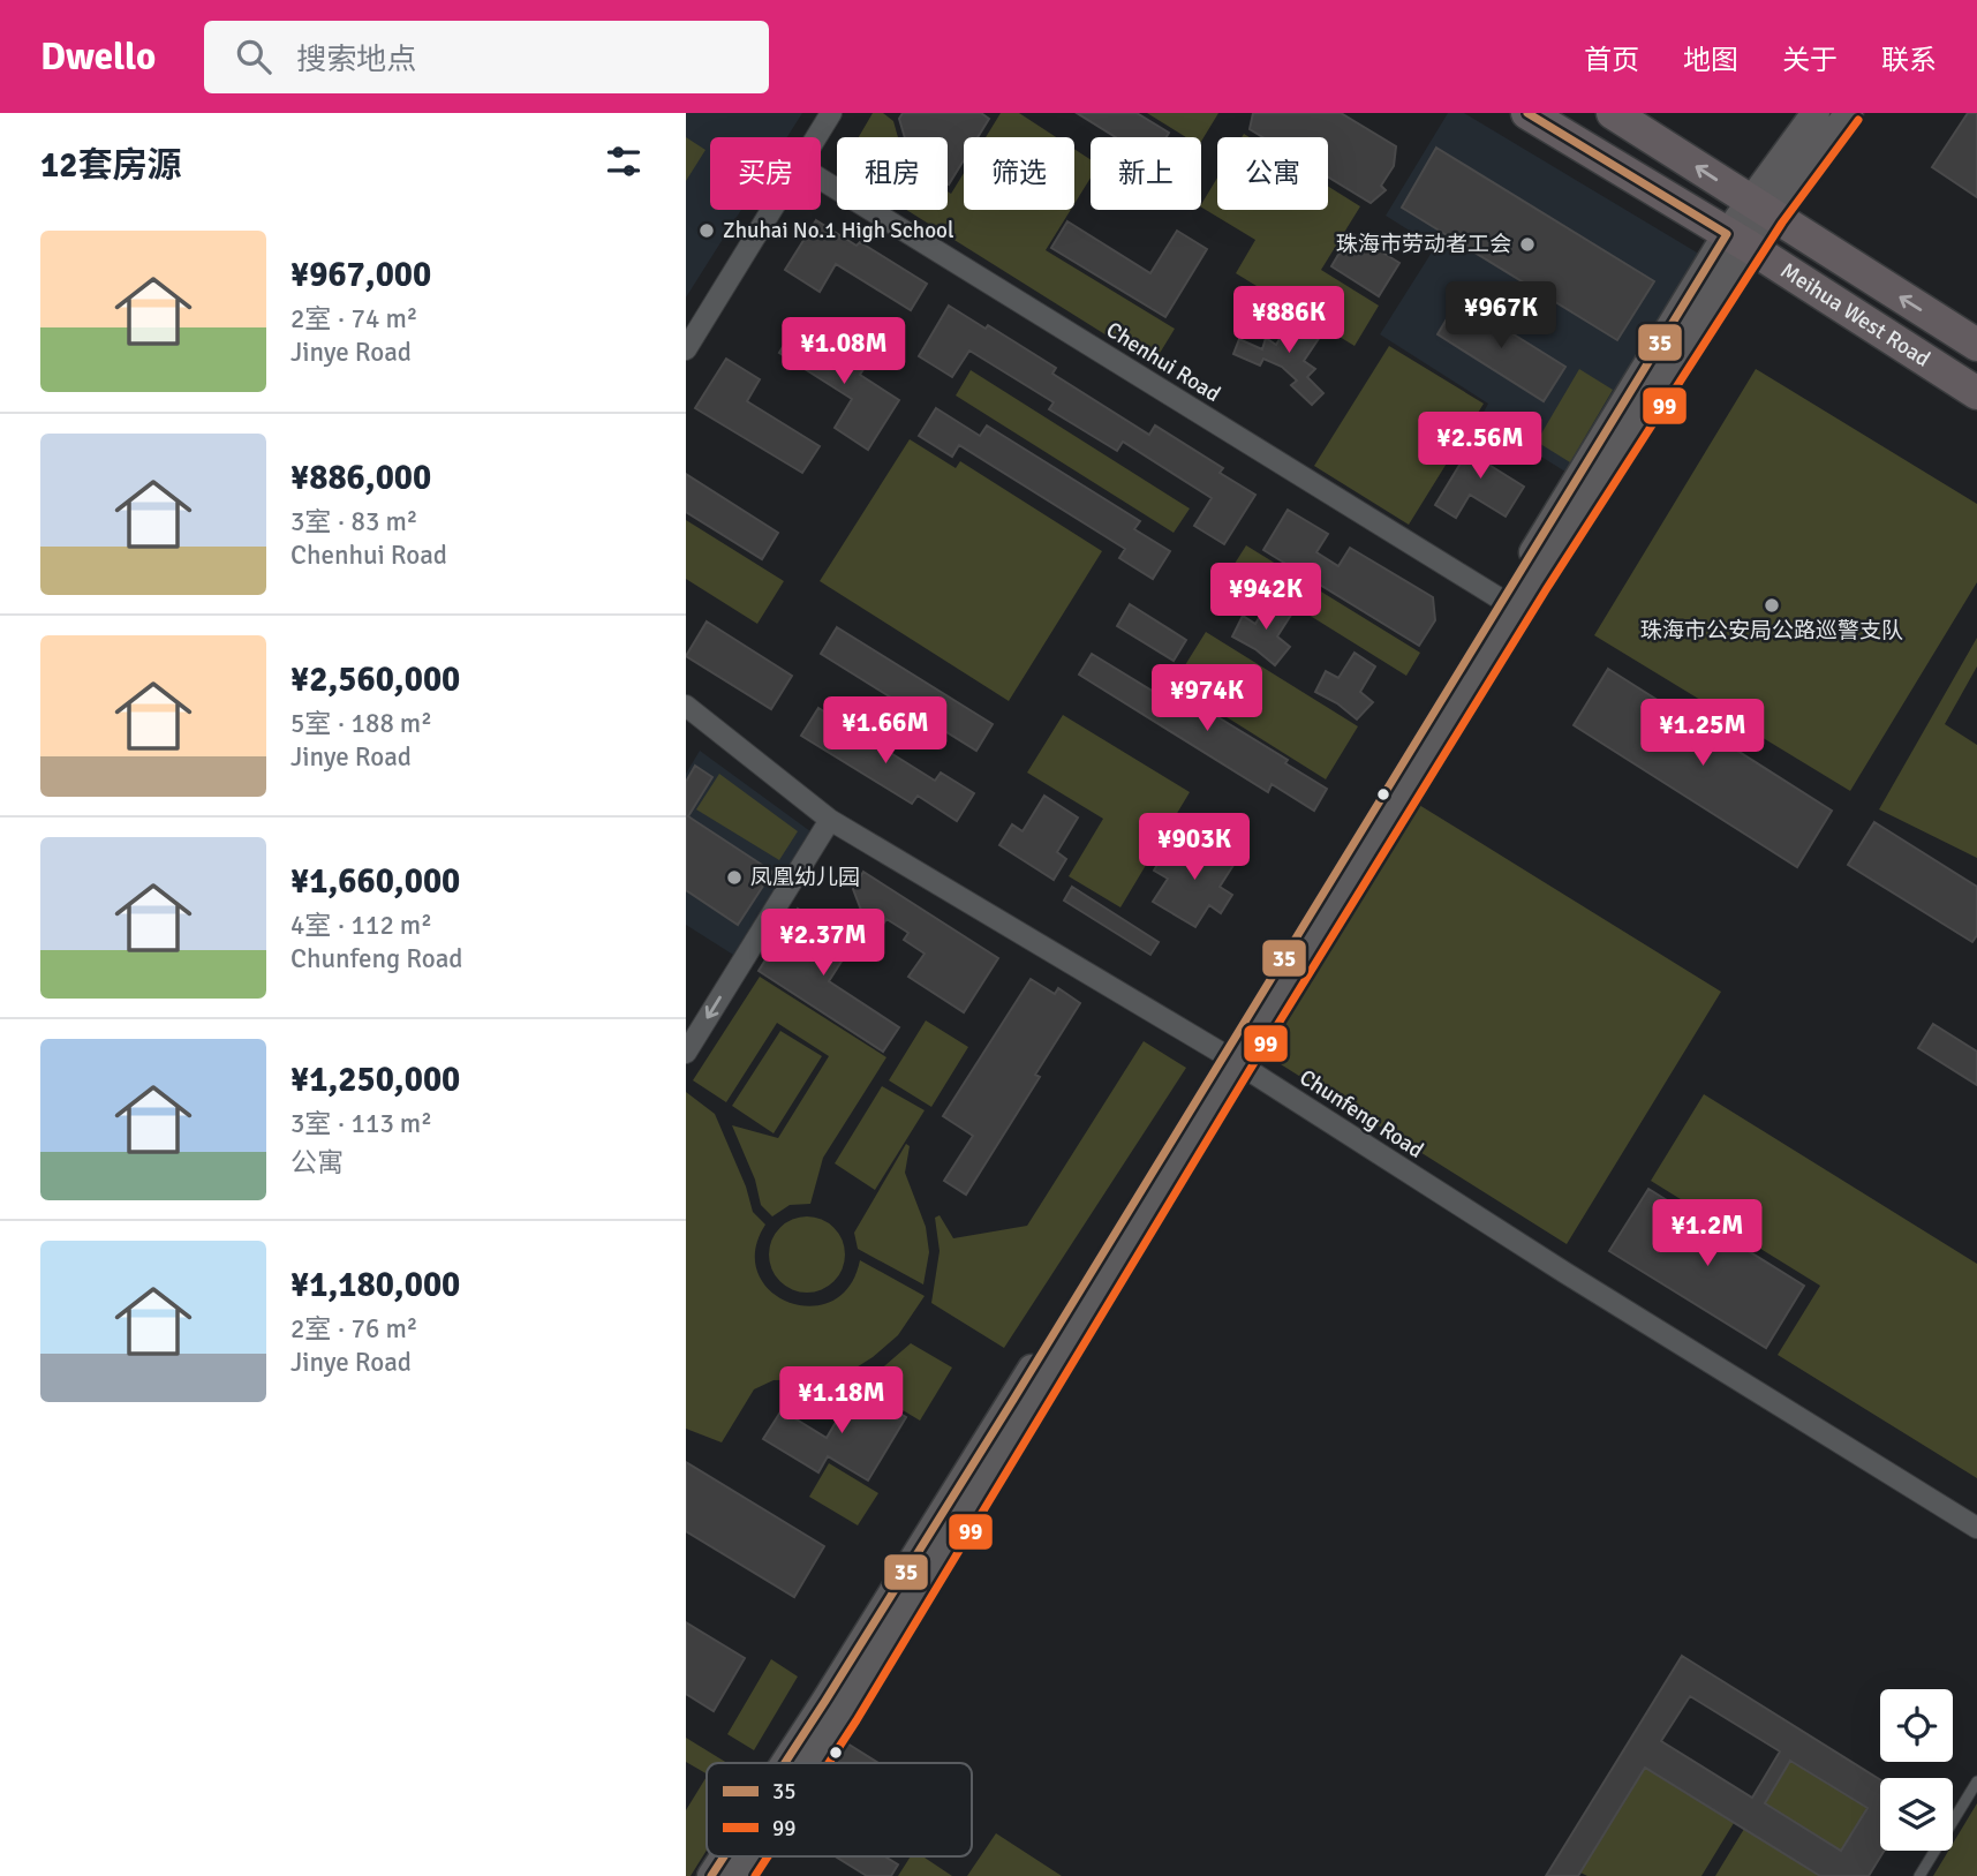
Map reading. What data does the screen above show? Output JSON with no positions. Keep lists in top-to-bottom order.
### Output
{
  "streets": {
    "main road": ["Meihua West Road"],
    "street": ["Chenhui Road", "Chunfeng Road"]
  },
  "places": [
    "Zhuhai No.1 High School",
    "珠海市劳动者工会",
    "珠海市公安局公路巡警支队",
    "凤凰幼儿园"
  ],
  "lines": ["transit line 35", "transit line 99"],
  "legend": ["35", "99"],
  "page": {
    "header": "Dwello",
    "search": "搜索地点",
    "nav": [
      "首页",
      "地图",
      "关于",
      "联系"
    ],
    "heading": "12套房源",
    "chip": [
      "买房",
      "租房",
      "筛选",
      "新上",
      "公寓"
    ],
    "list": [
      {
        "name": "¥967,000",
        "note": "2室 · 74 m² · Jinye Road"
      },
      {
        "name": "¥886,000",
        "note": "3室 · 83 m² · Chenhui Road"
      },
      {
        "name": "¥2,560,000",
        "note": "5室 · 188 m² · Jinye Road"
      },
      {
        "name": "¥1,660,000",
        "note": "4室 · 112 m² · Chunfeng Road"
      },
      {
        "name": "¥1,250,000",
        "note": "3室 · 113 m² · 公寓"
      },
      {
        "name": "¥1,180,000",
        "note": "2室 · 76 m² · Jinye Road"
      }
    ],
    "price": [
      "¥967K",
      "¥886K",
      "¥1.08M",
      "¥2.56M",
      "¥942K",
      "¥974K",
      "¥1.66M",
      "¥1.25M",
      "¥903K",
      "¥2.37M",
      "¥1.2M",
      "¥1.18M"
    ]
  }
}
